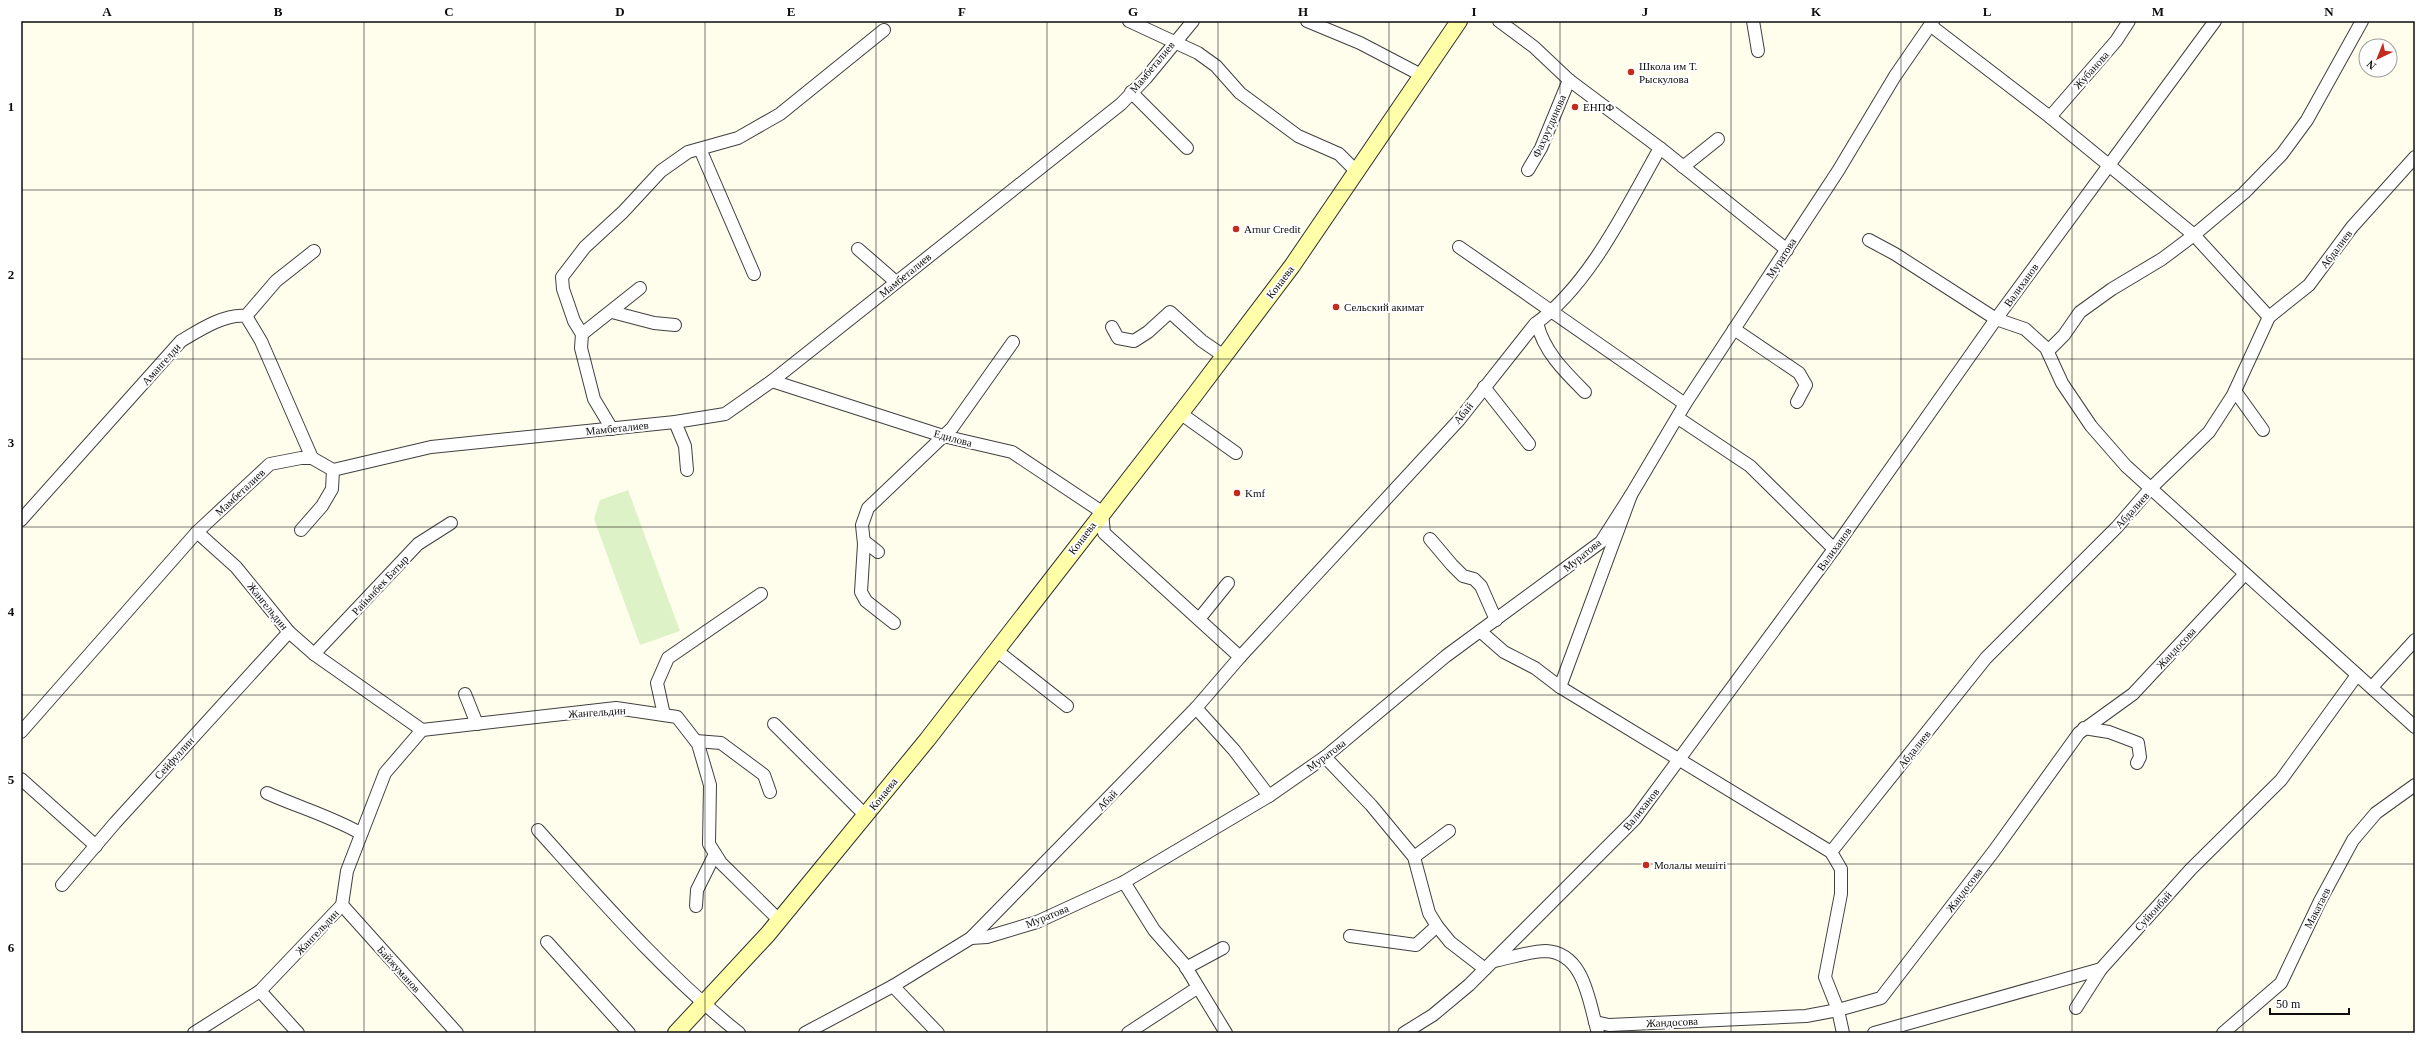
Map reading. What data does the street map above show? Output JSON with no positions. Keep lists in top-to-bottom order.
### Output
{
  "streets": {
    "main road": ["Конаева"],
    "street": [
      "Мамбеталиев",
      "Жубанова",
      "Фахрутдинова",
      "Абдалиев",
      "Муратова",
      "Валиханов",
      "Амангелди",
      "Абай",
      "Едилова",
      "Райынбек Батыр",
      "Жангельдин",
      "Жандосова",
      "Сейфуллин",
      "Макатаев",
      "Суйюнбай",
      "Байжуманов"
    ]
  },
  "crossings": [
    ["Мамбеталиев", "Едилова"],
    ["Мамбеталиев", "Жангельдин"],
    ["Муратова", "Абай"],
    ["Конаева", "Едилова"],
    ["Конаева", "Жангельдин"],
    ["Райынбек Батыр", "Жангельдин"],
    ["Жангельдин", "Сейфуллин"],
    ["Жангельдин", "Байжуманов"]
  ],
  "places": [
    "Школа им Т. Рыскулова",
    "ЕНПФ",
    "Arnur Credit",
    "Сельский акимат",
    "Kmf",
    "Молалы мешіті"
  ],
  "scale_bar": "50 m",
  "north": "bottom left",
  "grid": {
    "columns": [
      "A",
      "B",
      "C",
      "D",
      "E",
      "F",
      "G",
      "H",
      "I",
      "J",
      "K",
      "L",
      "M",
      "N"
    ],
    "rows": [
      "1",
      "2",
      "3",
      "4",
      "5",
      "6"
    ]
  }
}
